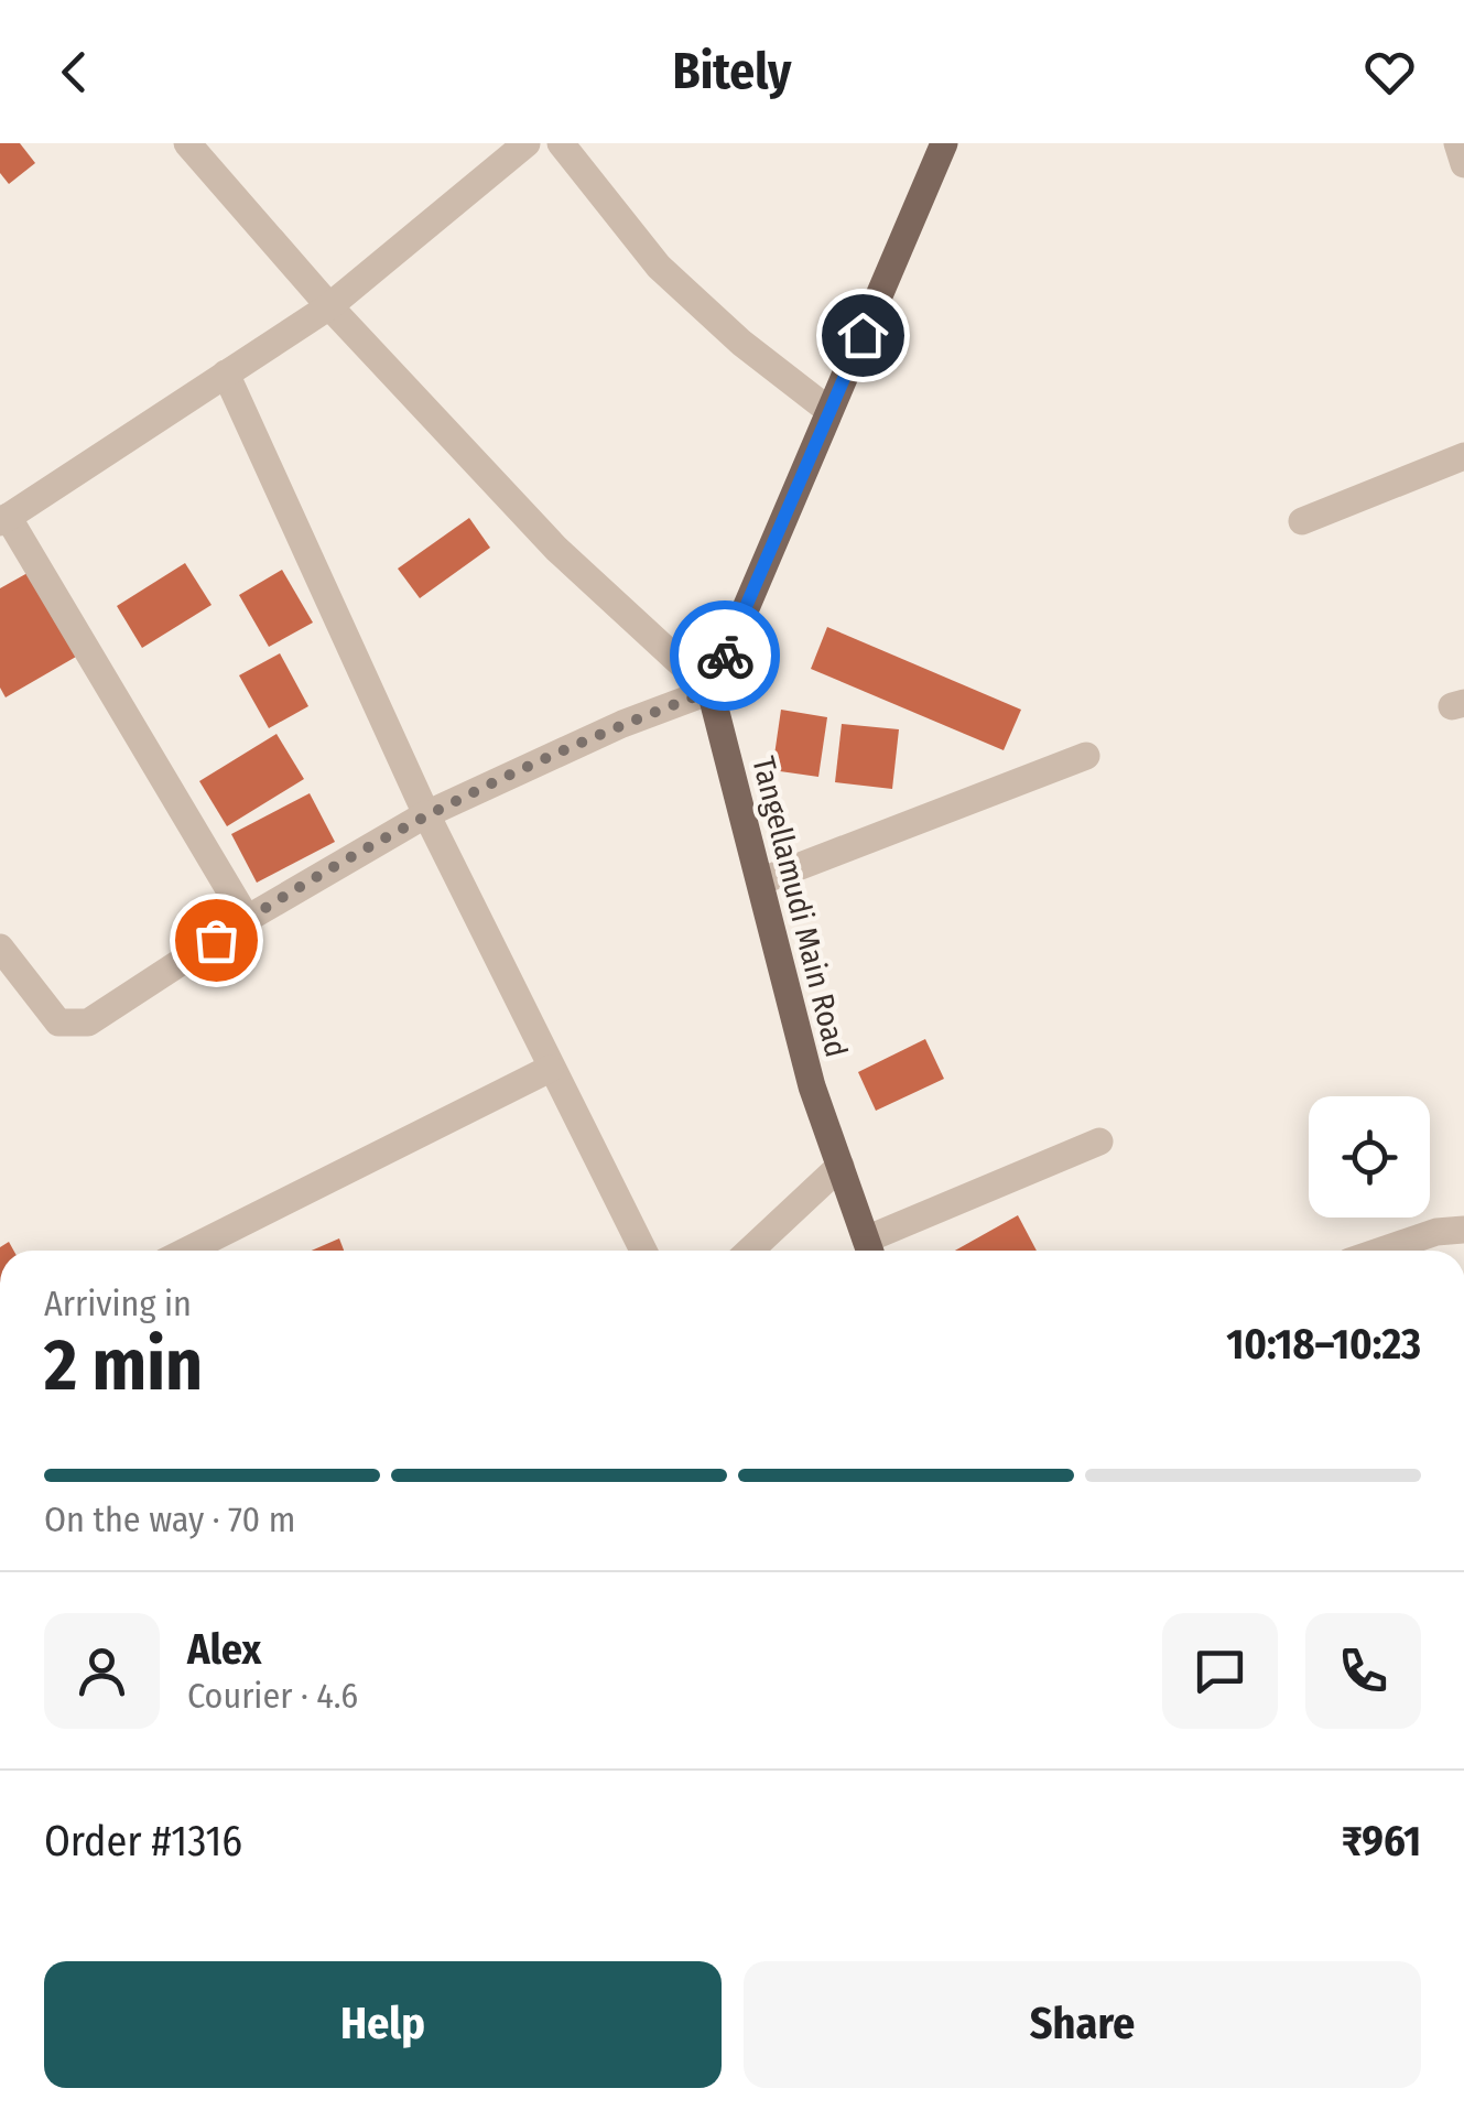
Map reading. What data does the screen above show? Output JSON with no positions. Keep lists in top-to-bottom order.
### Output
{
  "streets": {
    "main road": ["Tangellamudi Main Road"]
  },
  "page": {
    "header": "Bitely",
    "heading": ["2 min", "Arriving in", "10:18–10:23"],
    "panel": [
      "Alex",
      "Courier · 4.6",
      "Order #1316",
      "₹961"
    ],
    "bar": "On the way · 70 m",
    "buttons": ["Help", "Share"]
  }
}
